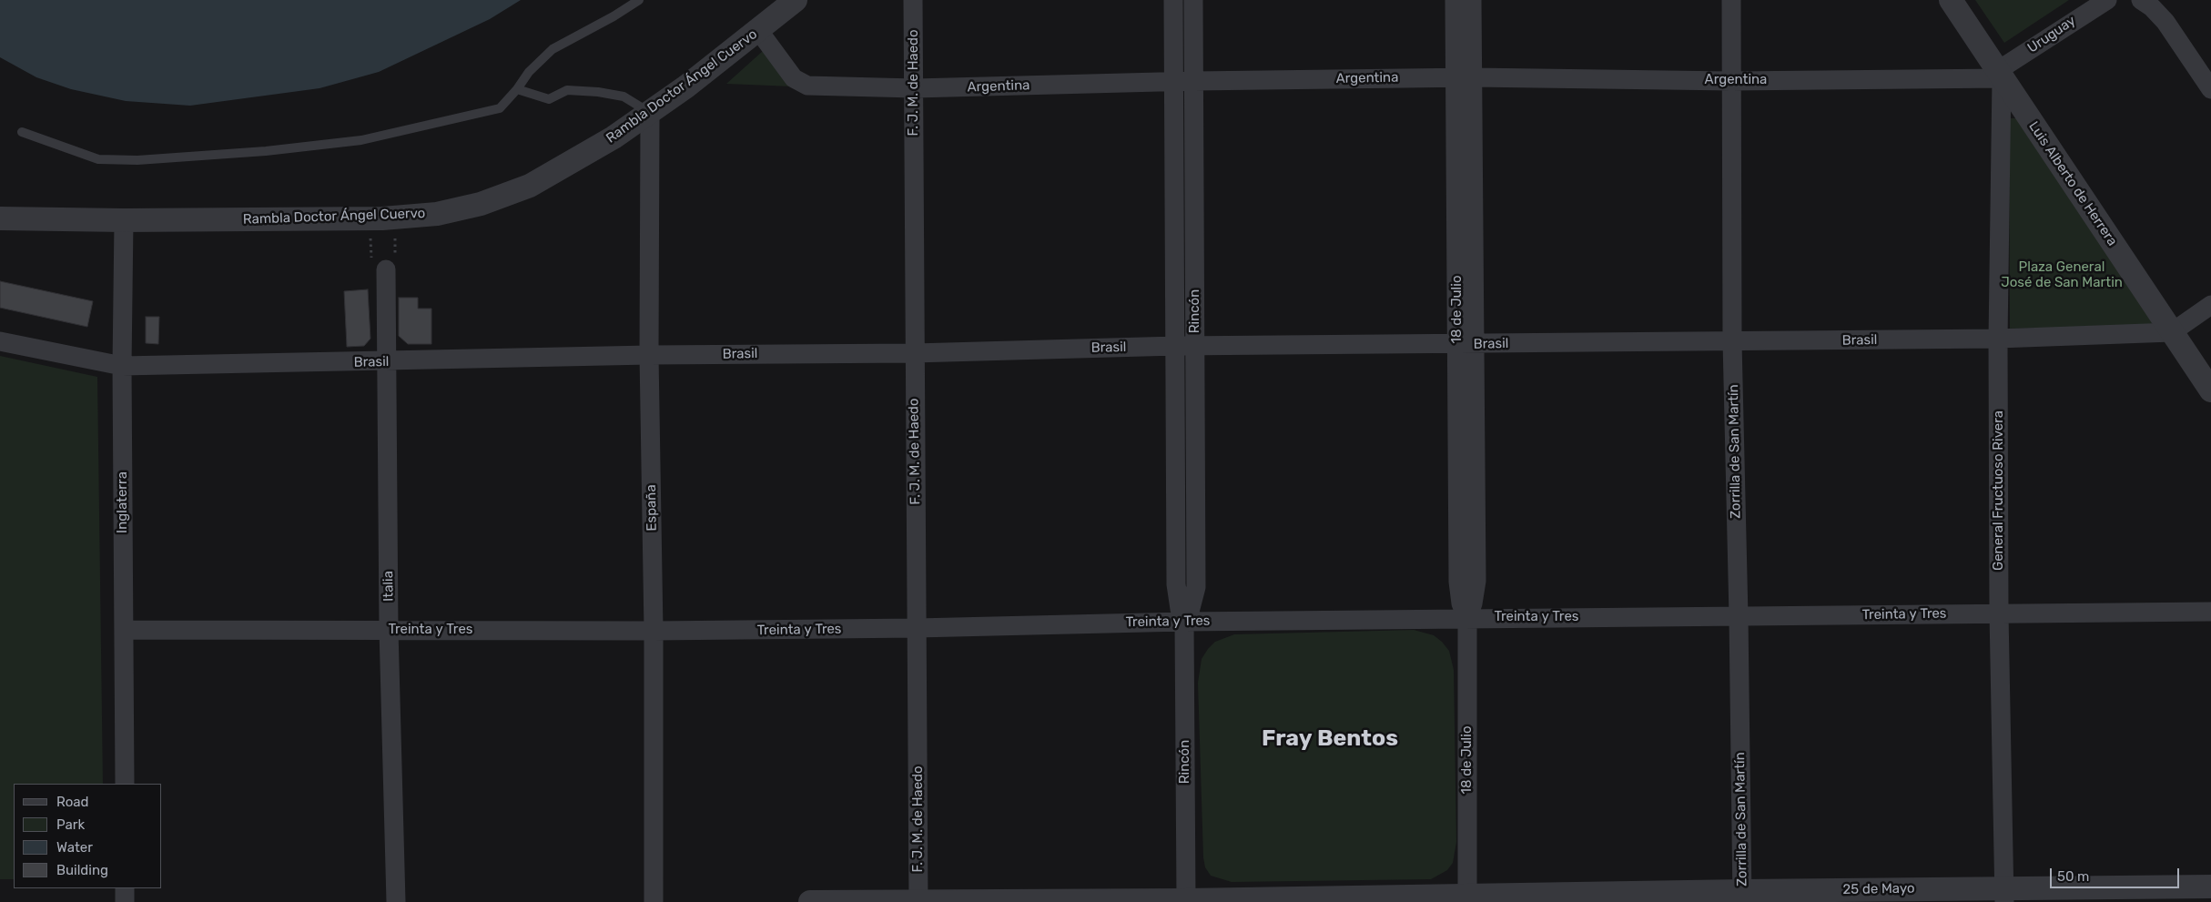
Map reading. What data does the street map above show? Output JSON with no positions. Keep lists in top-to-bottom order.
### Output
{
  "streets": {
    "street": [
      "Uruguay",
      "Argentina",
      "F. J. M. de Haedo",
      "Rambla Doctor Ángel Cuervo",
      "Luis Alberto de Herrera",
      "18 de Julio",
      "Rincón",
      "Brasil",
      "Zorrilla de San Martín",
      "General Fructuoso Rivera",
      "Inglaterra",
      "España",
      "Italia",
      "Treinta y Tres",
      "25 de Mayo"
    ]
  },
  "crossings": [
    ["Uruguay", "Argentina"],
    ["Uruguay", "Luis Alberto de Herrera"],
    ["Uruguay", "General Fructuoso Rivera"],
    ["Argentina", "F. J. M. de Haedo"],
    ["Argentina", "Rambla Doctor Ángel Cuervo"],
    ["Argentina", "Luis Alberto de Herrera"],
    ["Argentina", "18 de Julio"],
    ["Argentina", "Rincón"],
    ["Argentina", "Zorrilla de San Martín"],
    ["Argentina", "General Fructuoso Rivera"],
    ["F. J. M. de Haedo", "Brasil"],
    ["F. J. M. de Haedo", "Treinta y Tres"],
    ["F. J. M. de Haedo", "25 de Mayo"],
    ["Rambla Doctor Ángel Cuervo", "Inglaterra"],
    ["Rambla Doctor Ángel Cuervo", "España"],
    ["Luis Alberto de Herrera", "Brasil"],
    ["Luis Alberto de Herrera", "General Fructuoso Rivera"],
    ["18 de Julio", "Brasil"],
    ["18 de Julio", "Treinta y Tres"],
    ["18 de Julio", "25 de Mayo"],
    ["Rincón", "Brasil"],
    ["Rincón", "Treinta y Tres"],
    ["Rincón", "25 de Mayo"],
    ["Brasil", "Zorrilla de San Martín"],
    ["Brasil", "General Fructuoso Rivera"],
    ["Brasil", "Inglaterra"],
    ["Brasil", "España"],
    ["Brasil", "Italia"],
    ["Zorrilla de San Martín", "Treinta y Tres"],
    ["Zorrilla de San Martín", "25 de Mayo"],
    ["General Fructuoso Rivera", "Treinta y Tres"],
    ["General Fructuoso Rivera", "25 de Mayo"],
    ["Inglaterra", "Treinta y Tres"],
    ["España", "Treinta y Tres"],
    ["Italia", "Treinta y Tres"]
  ],
  "districts": ["Fray Bentos"],
  "parks": ["Plaza General José de San Martin"],
  "legend": [
    "Road",
    "Park",
    "Water",
    "Building"
  ],
  "scale_bar": "50 m"
}
